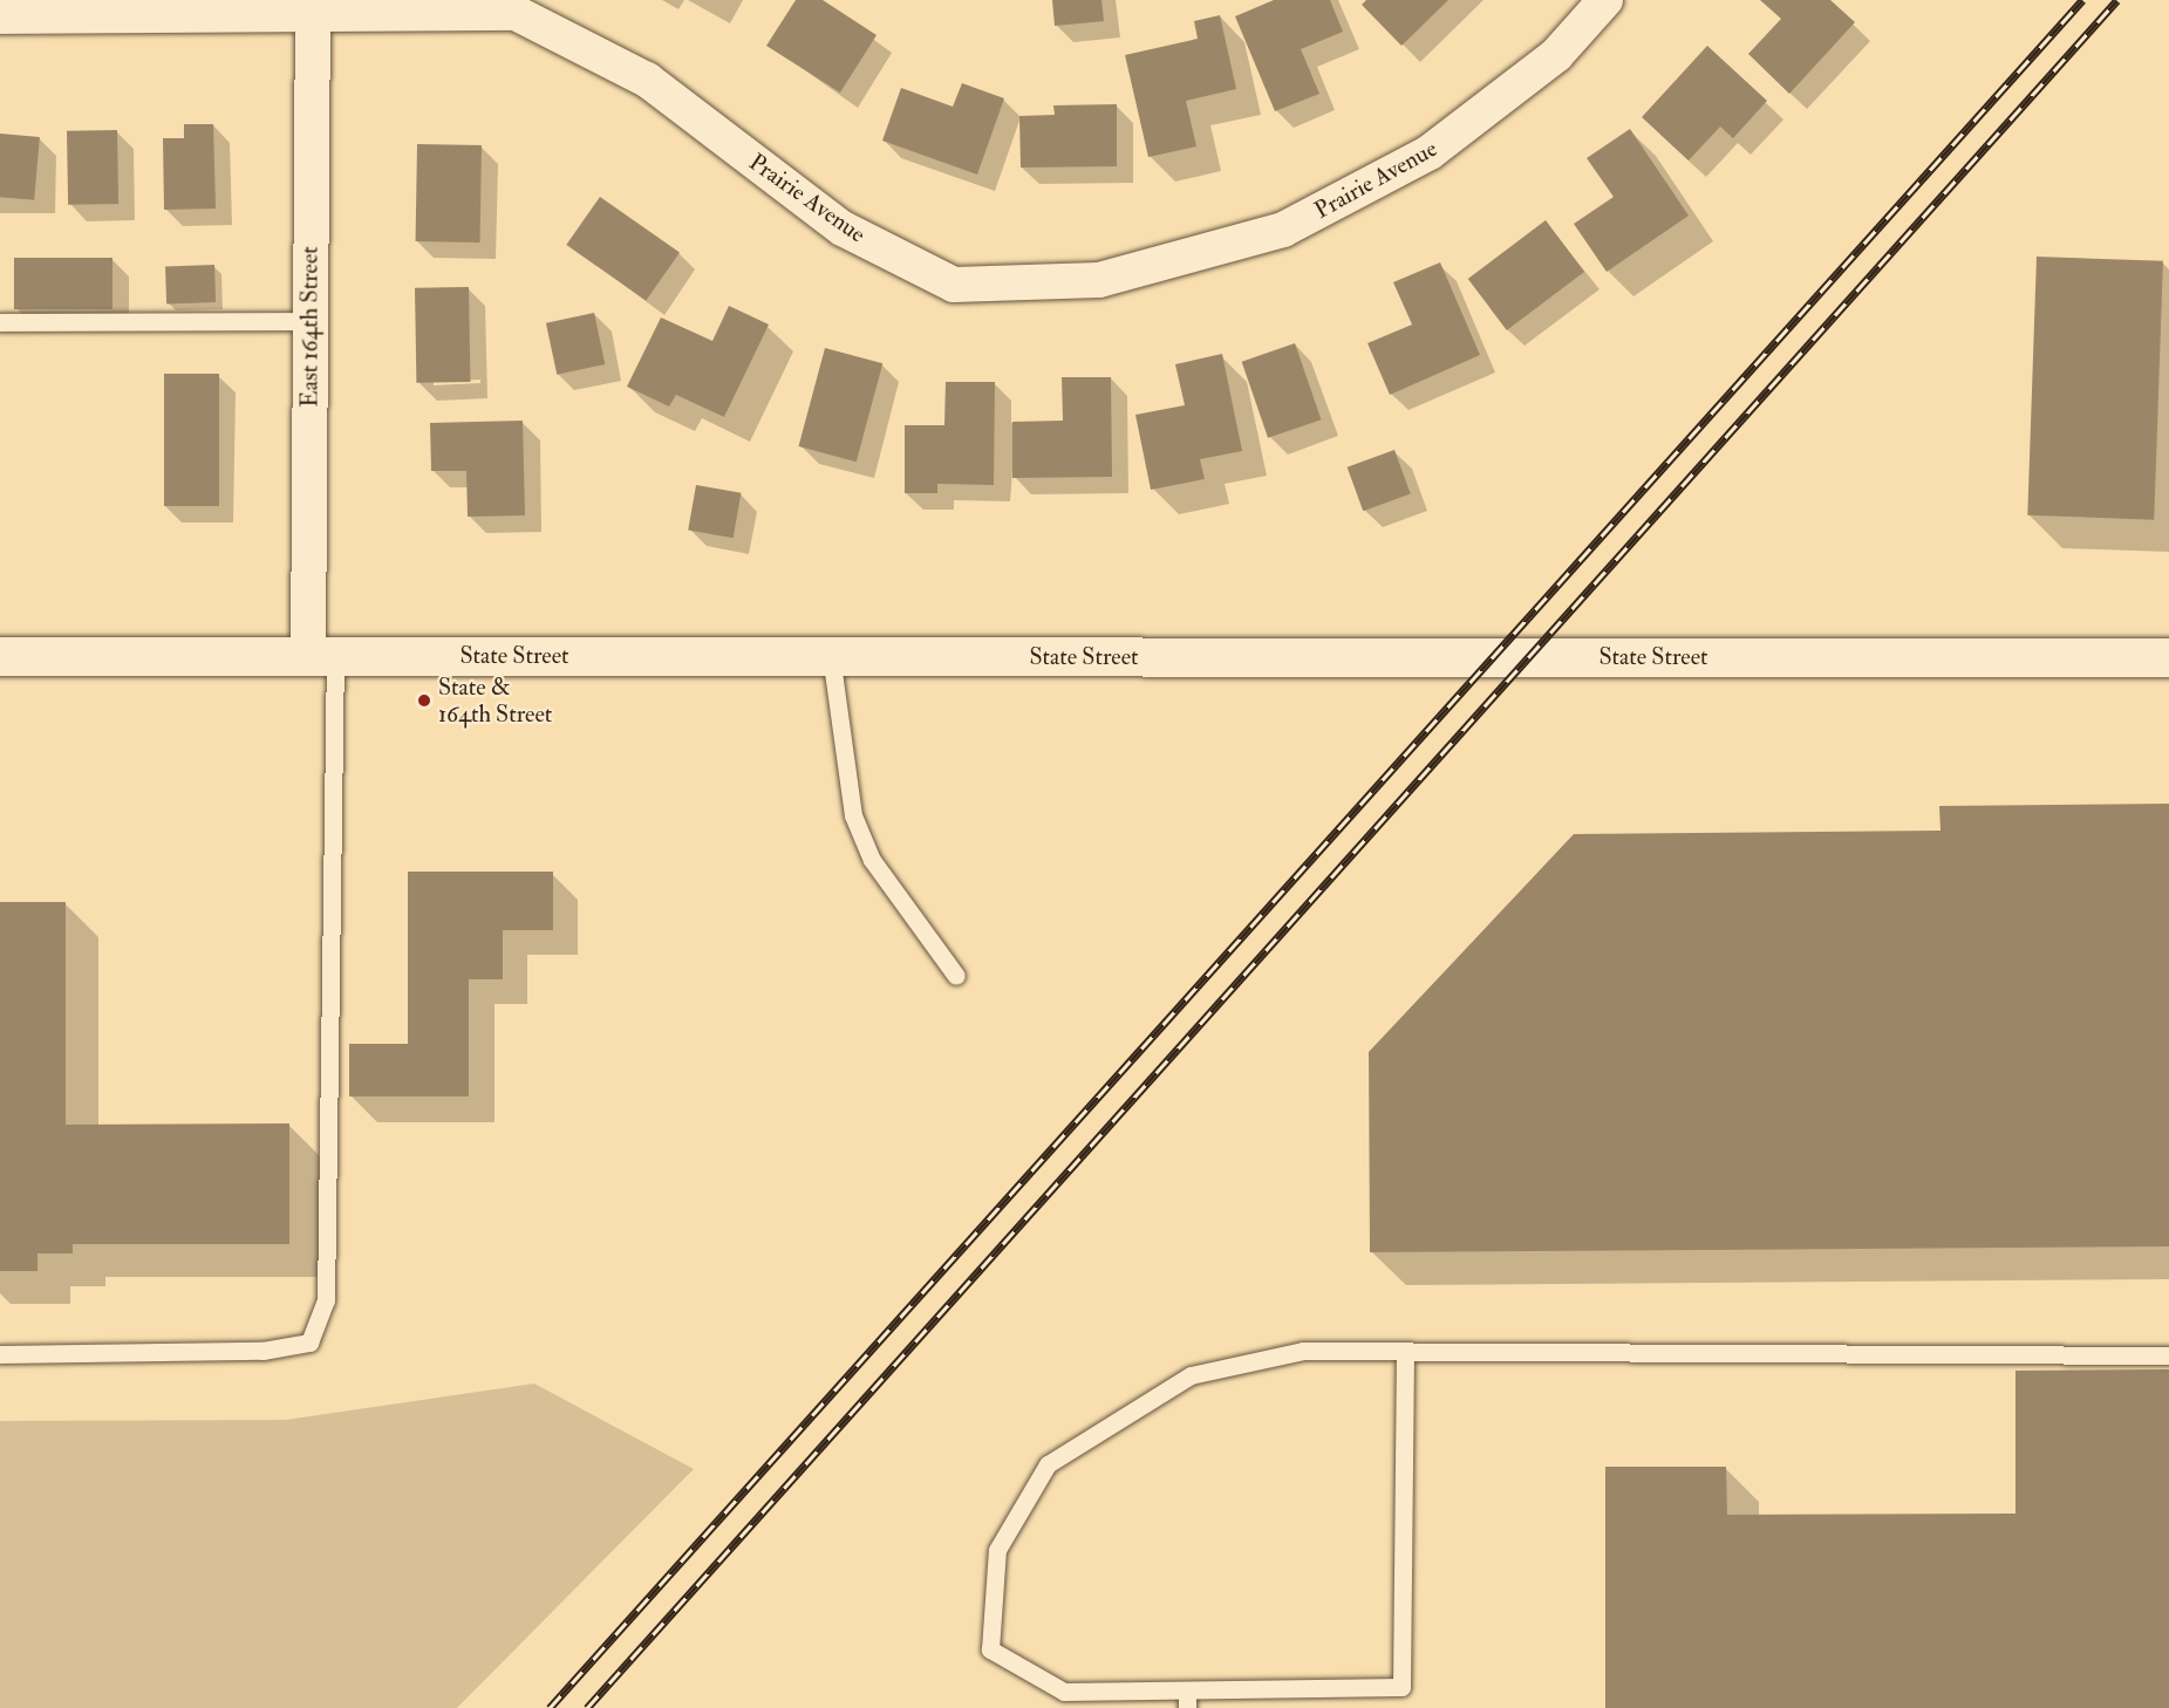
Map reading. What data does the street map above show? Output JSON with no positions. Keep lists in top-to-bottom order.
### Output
{
  "streets": {
    "street": ["Prairie Avenue", "East 164th Street", "State Street"]
  },
  "crossings": [
    ["Prairie Avenue", "East 164th Street"],
    ["East 164th Street", "State Street"]
  ],
  "places": ["State & 164th Street"]
}
